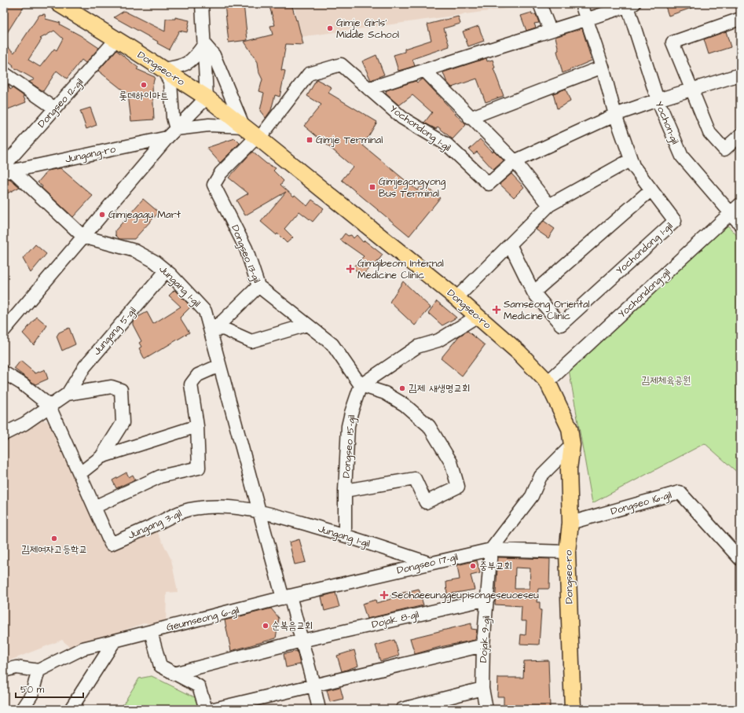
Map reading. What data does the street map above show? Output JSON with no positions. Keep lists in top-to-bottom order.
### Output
{
  "streets": {
    "main road": ["Dongseo-ro"],
    "street": [
      "Dongseo 12-gil",
      "Yochon-gil",
      "Yochondong 1-gil",
      "Jungang-ro",
      "Dongseo 13-gil",
      "Jungang 1-gil",
      "Yochondong-gil",
      "Jungang 5-gil",
      "Dongseo 15-gil",
      "Dongseo 16-gil",
      "Jungang 3-gil",
      "Dongseo 17-gil",
      "Geumseong 6-gil",
      "Dojak 8-gil",
      "Dojak 9-gil"
    ]
  },
  "crossings": [
    ["Dongseo-ro", "Dongseo 12-gil"],
    ["Dongseo-ro", "Jungang-ro"],
    ["Dongseo-ro", "Dongseo 13-gil"],
    ["Dongseo-ro", "Yochondong-gil"],
    ["Dongseo-ro", "Dongseo 16-gil"],
    ["Dongseo-ro", "Dongseo 17-gil"],
    ["Dongseo 12-gil", "Jungang-ro"],
    ["Yochon-gil", "Yochondong-gil"],
    ["Dongseo 13-gil", "Dongseo 15-gil"],
    ["Jungang 1-gil", "Jungang 5-gil"],
    ["Jungang 1-gil", "Dongseo 15-gil"],
    ["Jungang 1-gil", "Jungang 3-gil"],
    ["Jungang 1-gil", "Dongseo 17-gil"],
    ["Jungang 1-gil", "Geumseong 6-gil"],
    ["Jungang 5-gil", "Jungang 3-gil"],
    ["Dongseo 17-gil", "Geumseong 6-gil"],
    ["Dongseo 17-gil", "Dojak 9-gil"],
    ["Dojak 8-gil", "Dojak 9-gil"]
  ],
  "parks": ["김제체육공원"],
  "places": {
    "other": [
      "Gimje Girls' Middle School",
      "롯데하이마트",
      "Gimjegagu Mart",
      "김제 새생명교회",
      "김제여자고등학교",
      "중부교회",
      "순복음교회"
    ],
    "transit": ["Gimje Terminal", "Gimjegongyong Bus Terminal"],
    "health": ["Gimgibeom Internal Medicine Clinic", "Samseong Oriental Medicine Clinic", "Seohaeeunggeupisongeseuoeseu"]
  },
  "scale_bar": "50 m"
}
